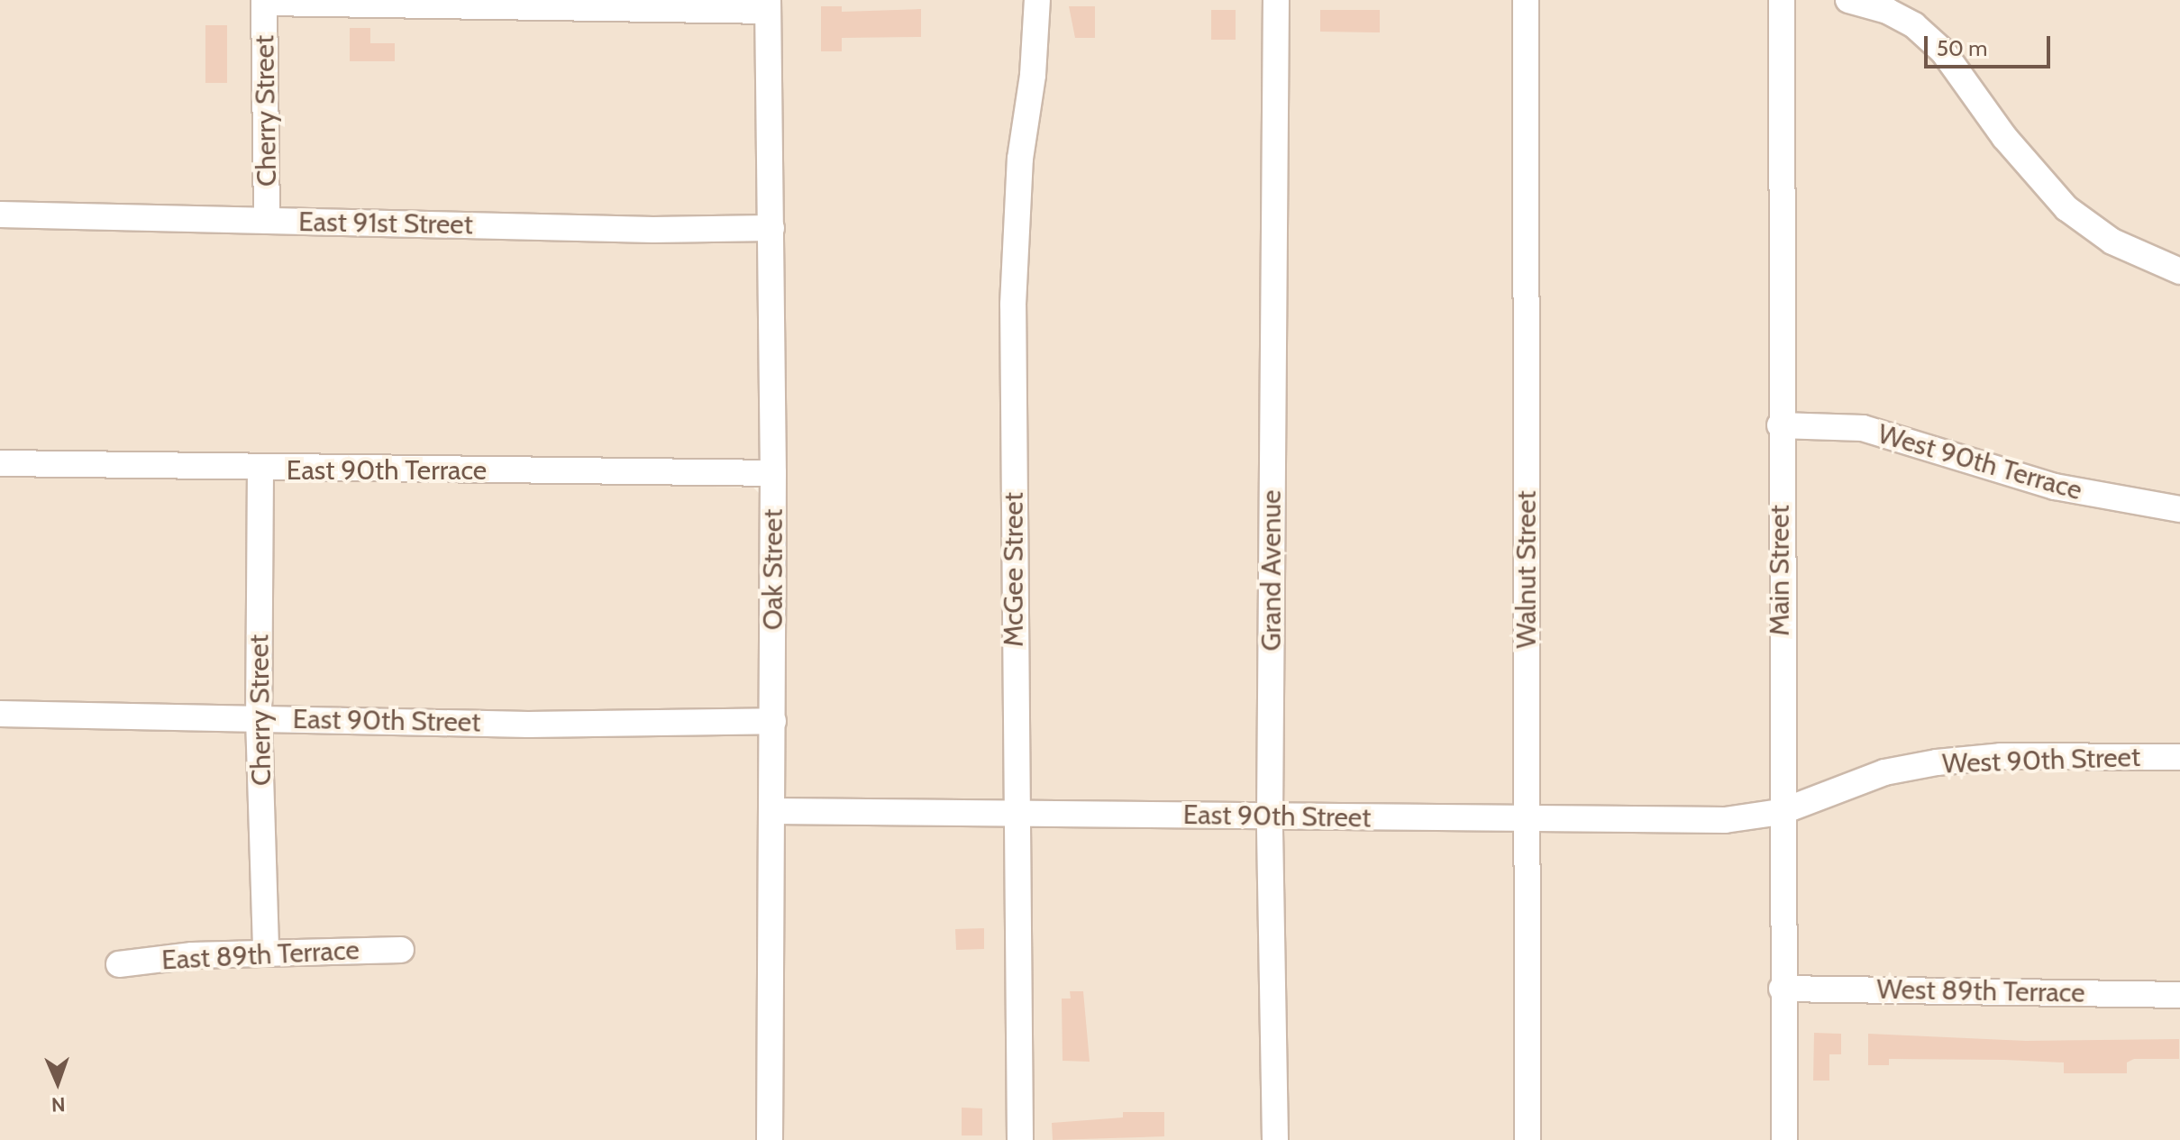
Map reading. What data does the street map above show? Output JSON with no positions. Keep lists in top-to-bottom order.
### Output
{
  "streets": {
    "street": [
      "Cherry Street",
      "East 91st Street",
      "West 90th Terrace",
      "East 90th Terrace",
      "Oak Street",
      "McGee Street",
      "Walnut Street",
      "Grand Avenue",
      "Main Street",
      "East 90th Street",
      "West 90th Street",
      "East 89th Terrace",
      "West 89th Terrace"
    ]
  },
  "crossings": [
    ["Cherry Street", "East 91st Street"],
    ["Cherry Street", "East 90th Terrace"],
    ["Cherry Street", "East 90th Street"],
    ["Cherry Street", "East 89th Terrace"],
    ["East 91st Street", "Oak Street"],
    ["West 90th Terrace", "Main Street"],
    ["East 90th Terrace", "Oak Street"],
    ["Oak Street", "East 90th Street"],
    ["McGee Street", "East 90th Street"],
    ["Walnut Street", "East 90th Street"],
    ["Grand Avenue", "East 90th Street"],
    ["Main Street", "East 90th Street"],
    ["Main Street", "West 90th Street"],
    ["Main Street", "West 89th Terrace"],
    ["East 90th Street", "West 90th Street"]
  ],
  "scale_bar": "50 m",
  "north": "bottom"
}
